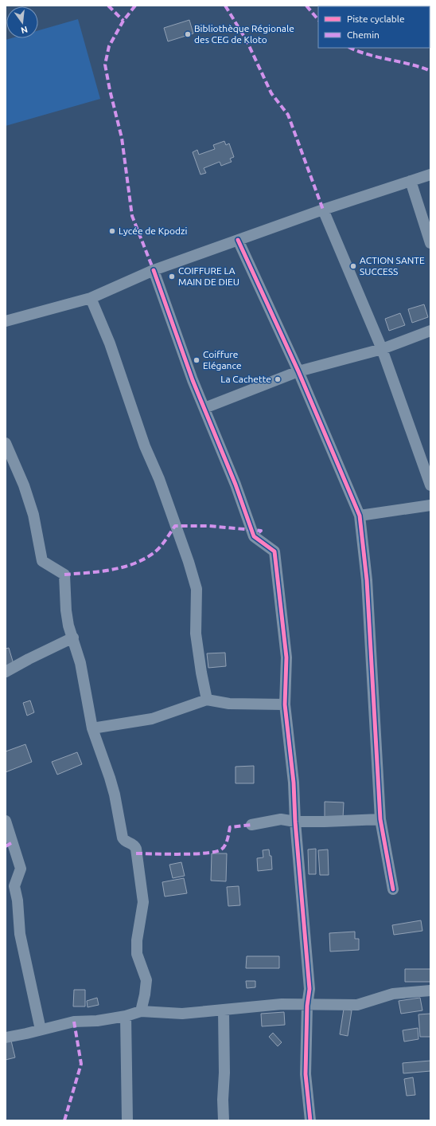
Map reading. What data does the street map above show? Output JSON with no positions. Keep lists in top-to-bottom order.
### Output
{
  "places": [
    "Bibliothèque Régionale des CEG de Kloto",
    "Lycée de Kpodzi",
    "ACTION SANTE SUCCESS",
    "COIFFURE LA MAIN DE DIEU",
    "Coiffure Elégance",
    "La Cachette"
  ],
  "legend": ["Piste cyclable", "Chemin"],
  "north": "bottom"
}
